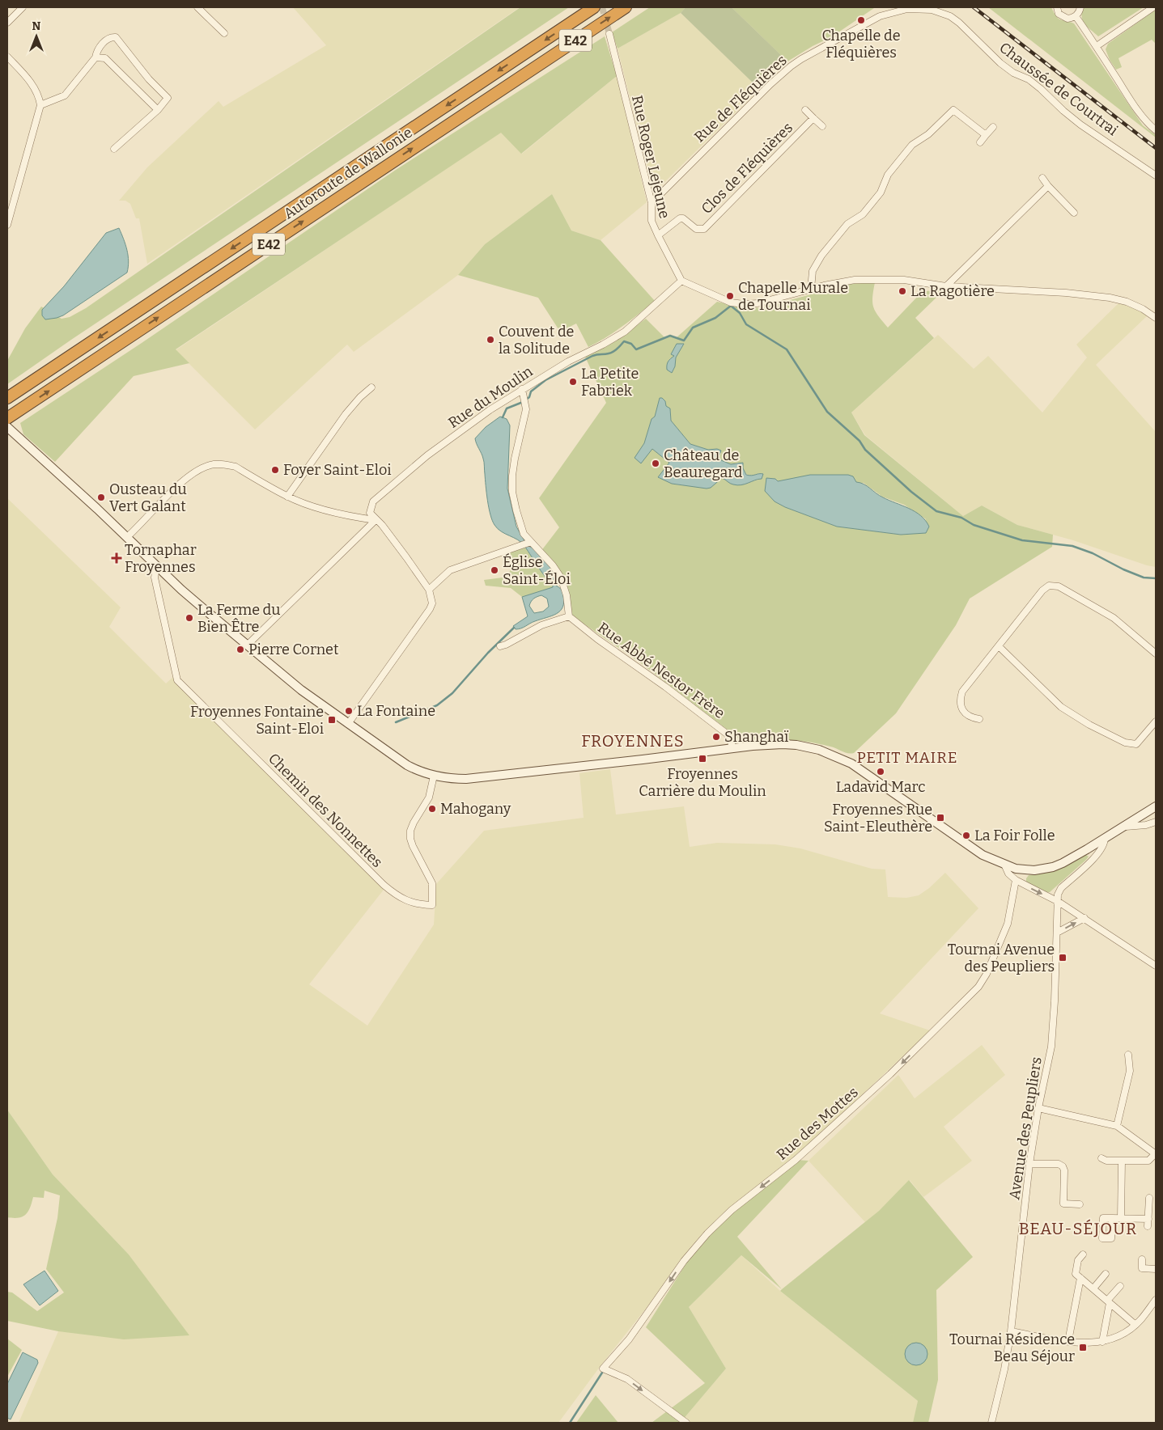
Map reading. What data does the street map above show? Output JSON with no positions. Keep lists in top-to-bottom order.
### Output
{
  "streets": {
    "highway": ["E42", "Autoroute de Wallonie"],
    "street": [
      "Chaussée de Courtrai",
      "Rue de Fléquières",
      "Rue Roger Lejeune",
      "Clos de Fléquières",
      "Rue du Moulin",
      "Rue Abbé Nestor Frère",
      "Chemin des Nonnettes",
      "Rue des Mottes",
      "Avenue des Peupliers"
    ]
  },
  "crossings": [
    ["Chaussée de Courtrai", "Rue de Fléquières"],
    ["Rue de Fléquières", "Rue Roger Lejeune"],
    ["Rue Roger Lejeune", "Clos de Fléquières"],
    ["Rue Roger Lejeune", "Rue du Moulin"]
  ],
  "one_way": ["Rue des Mottes"],
  "districts": ["FROYENNES", "PETIT MAIRE", "BEAU-SÉJOUR"],
  "places": {
    "other": [
      "Chapelle de Fléquières",
      "La Ragotière",
      "Chapelle Murale de Tournai",
      "Couvent de la Solitude",
      "La Petite Fabriek",
      "Château de Beauregard",
      "Foyer Saint-Eloi",
      "Ousteau du Vert Galant",
      "Église Saint-Éloi",
      "La Ferme du Bien Être",
      "Pierre Cornet",
      "La Fontaine",
      "Shanghaï",
      "Ladavid Marc",
      "Mahogany",
      "La Foir Folle"
    ],
    "health": ["Tornaphar Froyennes"],
    "transit": [
      "Froyennes Fontaine Saint-Eloi",
      "Froyennes Carrière du Moulin",
      "Froyennes Rue Saint-Eleuthère",
      "Tournai Avenue des Peupliers",
      "Tournai Résidence Beau Séjour"
    ]
  },
  "north": "top"
}
